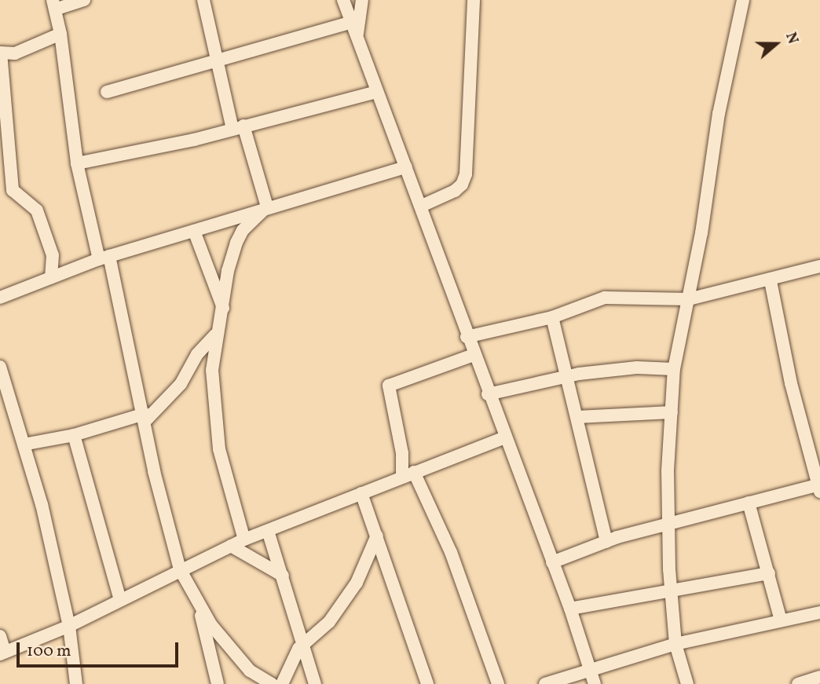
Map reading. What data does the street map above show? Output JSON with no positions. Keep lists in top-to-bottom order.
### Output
{
  "scale_bar": "100 m",
  "north": "right"
}
